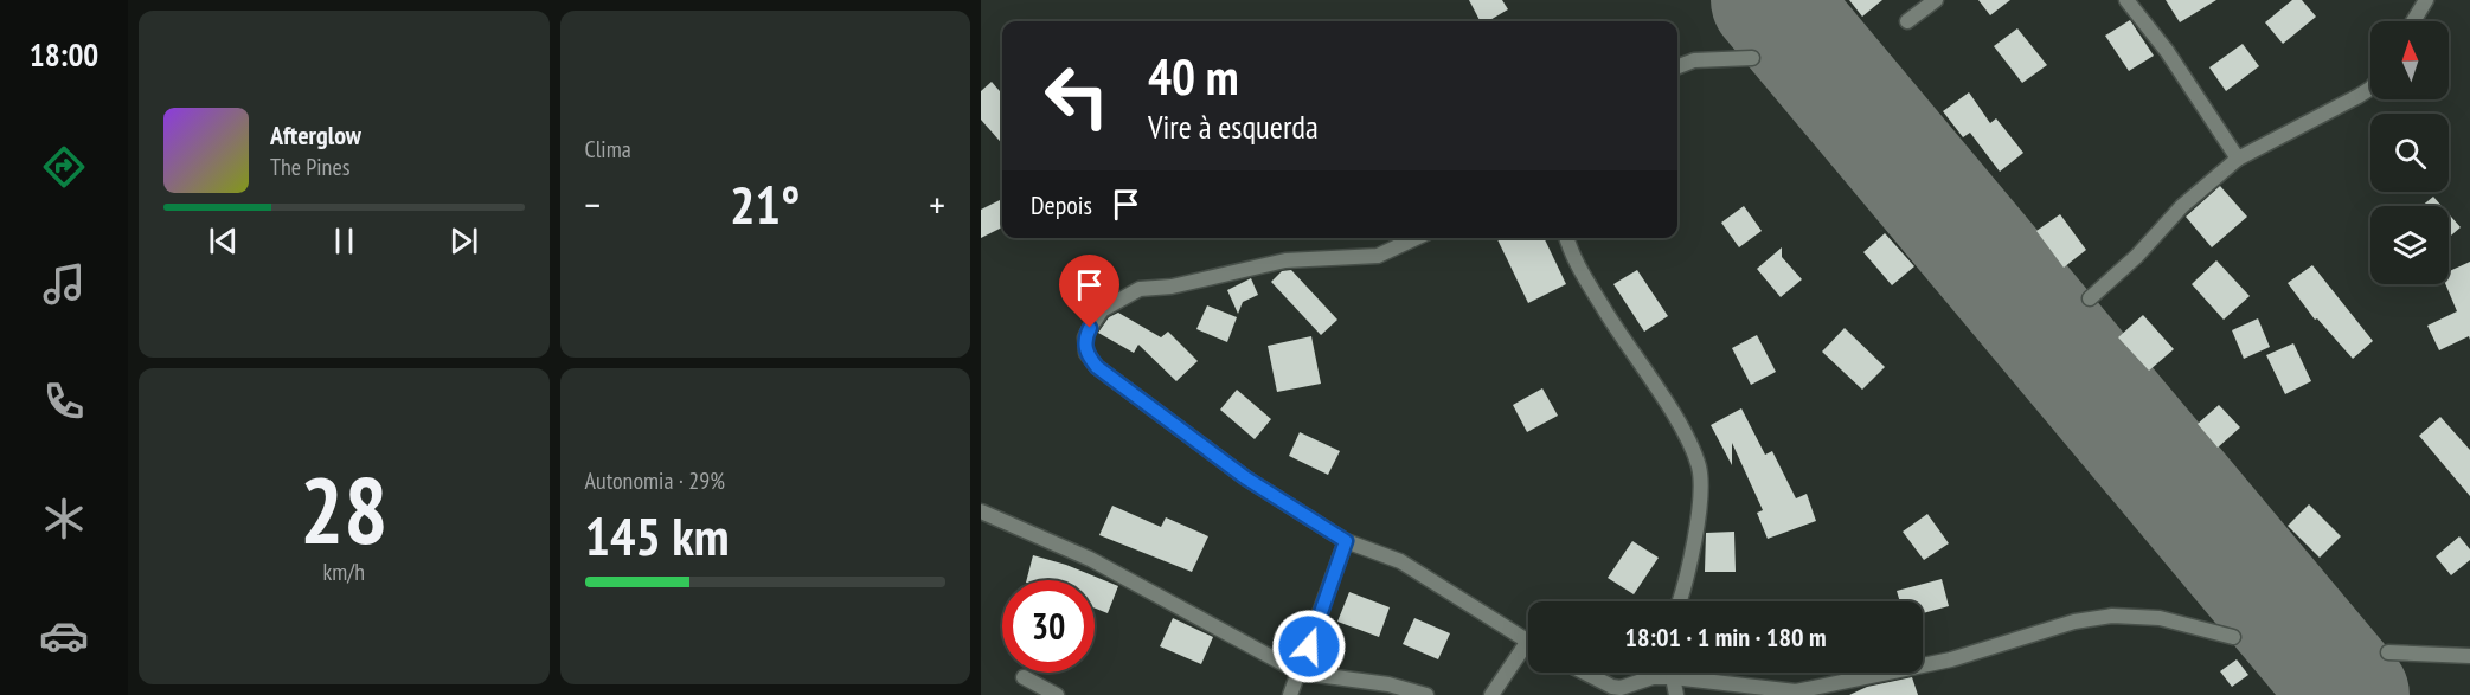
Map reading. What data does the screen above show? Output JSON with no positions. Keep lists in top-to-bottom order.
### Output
{
  "north": "top",
  "page": {
    "tabs": "18:00",
    "tile": [
      "Clima",
      ["28", "km/h"],
      ["Autonomia · 29%", "145 km"]
    ],
    "turn": ["40 m", "Vire à esquerda"],
    "song": ["Afterglow", "The Pines"],
    "then": "Depois",
    "heat": ["−", "21°", "+"],
    "limit": "30",
    "trip": "18:01 · 1 min · 180 m"
  }
}
